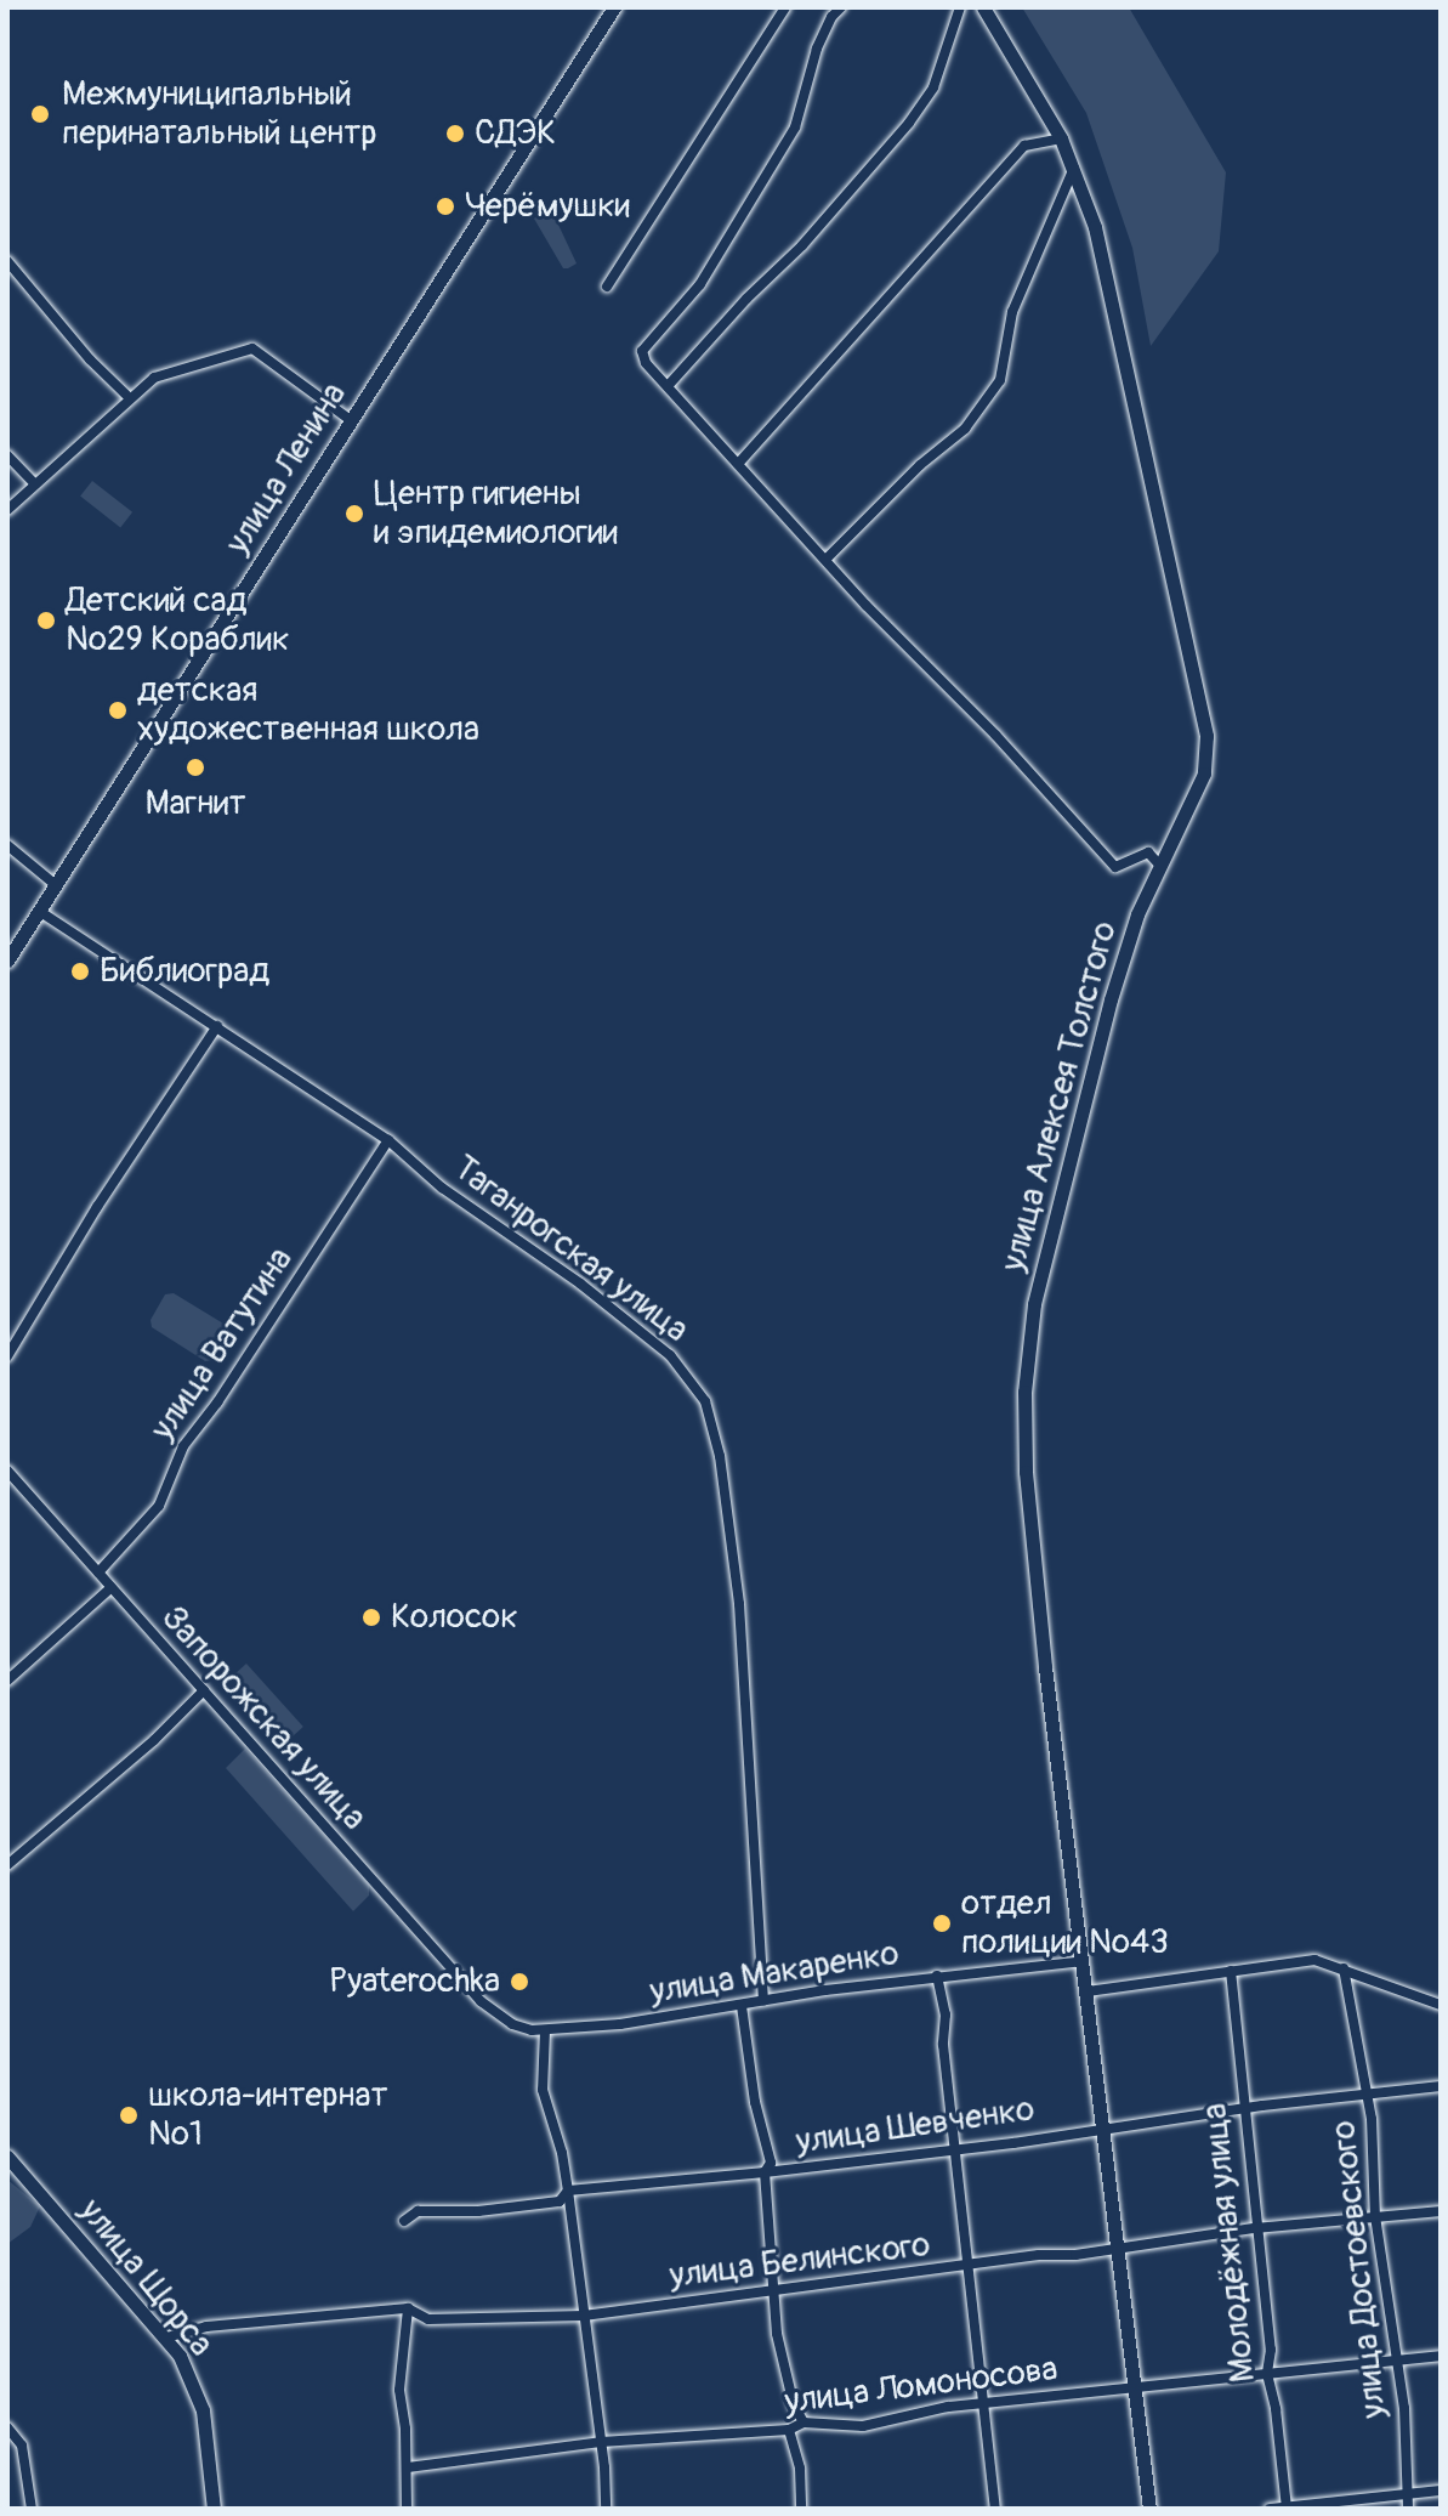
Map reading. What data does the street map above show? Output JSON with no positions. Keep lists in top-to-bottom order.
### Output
{
  "streets": {
    "street": [
      "улица Ленина",
      "улица Алексея Толстого",
      "Таганрогская улица",
      "улица Ватутина",
      "Запорожская улица",
      "улица Макаренко",
      "улица Шевченко",
      "Молодёжная улица",
      "улица Белинского",
      "улица Достоевского",
      "улица Щорса",
      "улица Ломоносова"
    ]
  },
  "crossings": [
    ["улица Ленина", "Таганрогская улица"],
    ["улица Алексея Толстого", "улица Макаренко"],
    ["улица Алексея Толстого", "улица Шевченко"],
    ["Таганрогская улица", "улица Ватутина"],
    ["Таганрогская улица", "улица Макаренко"],
    ["улица Ватутина", "Запорожская улица"],
    ["Запорожская улица", "улица Макаренко"],
    ["улица Шевченко", "Молодёжная улица"],
    ["улица Шевченко", "улица Достоевского"],
    ["Молодёжная улица", "улица Белинского"],
    ["Молодёжная улица", "улица Ломоносова"],
    ["улица Белинского", "улица Достоевского"],
    ["улица Белинского", "улица Щорса"],
    ["улица Достоевского", "улица Ломоносова"]
  ],
  "places": [
    "Межмуниципальный перинатальный центр",
    "СДЭК",
    "Черёмушки",
    "Центр гигиены и эпидемиологии",
    "Детский сад №29 Кораблик",
    "детская художественная школа",
    "Магнит",
    "Библиоград",
    "Колосок",
    "отдел полиции №43",
    "Pyaterochka",
    "школа-интернат №1"
  ]
}
